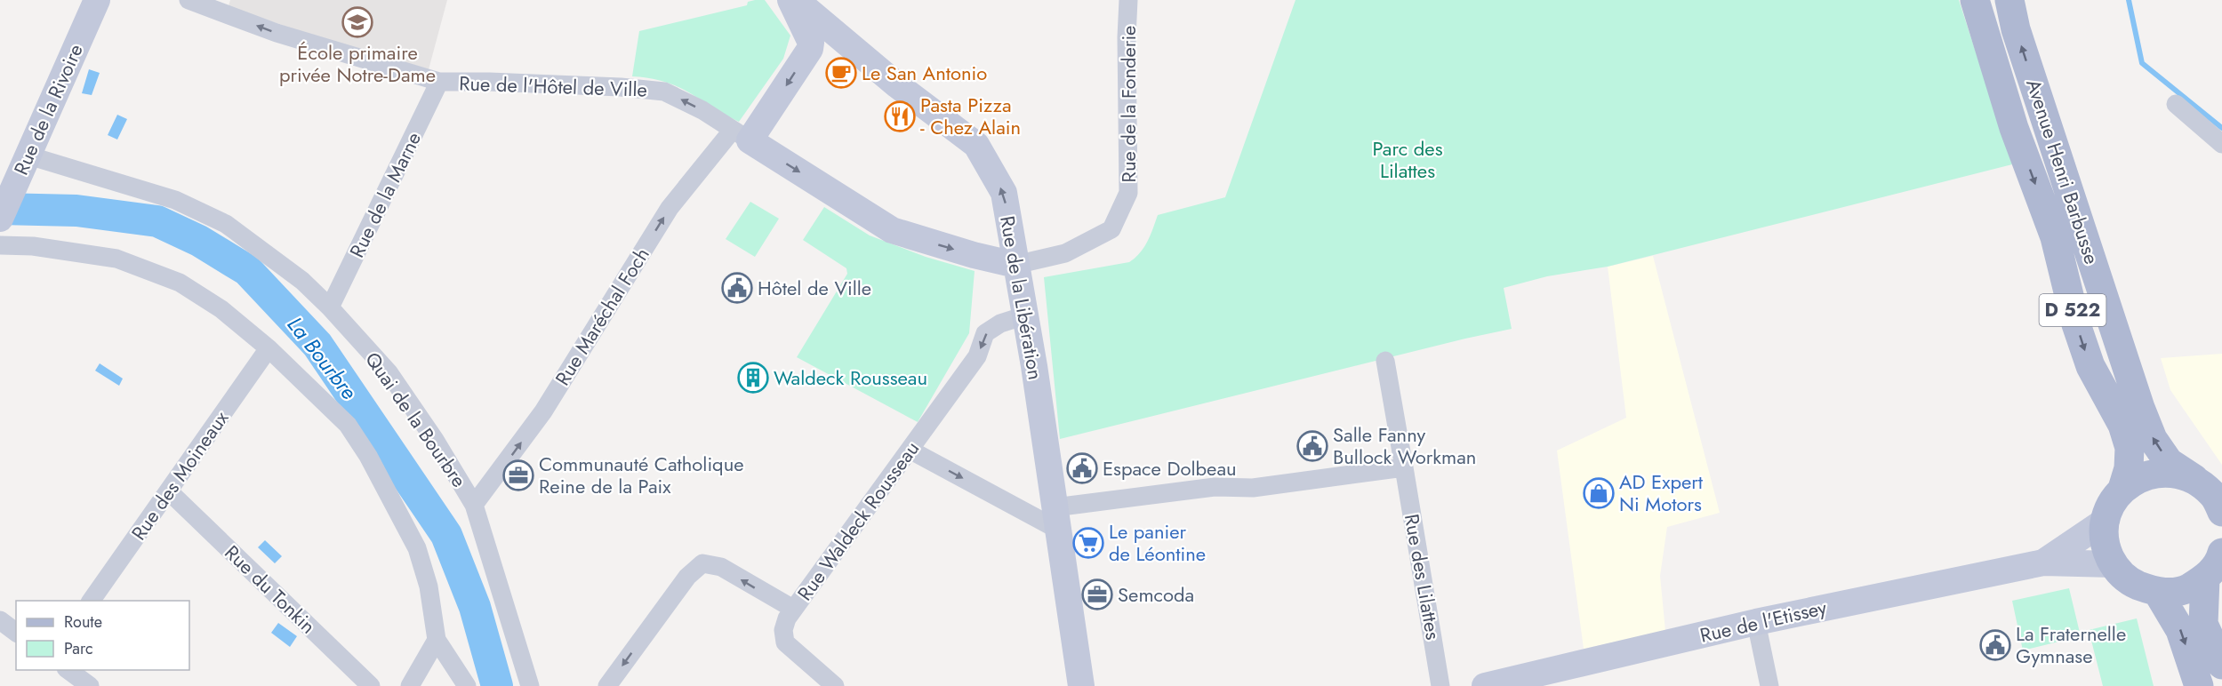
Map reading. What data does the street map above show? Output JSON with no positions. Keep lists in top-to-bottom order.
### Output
{
  "streets": {
    "main road": ["Avenue Henri Barbusse", "D 522"],
    "street": [
      "Rue de l'Hôtel de Ville",
      "Rue de la Fonderie",
      "Rue de la Rivoire",
      "Rue de la Marne",
      "Rue de la Libération",
      "Rue Maréchal Foch",
      "Quai de la Bourbre",
      "Rue des Moineaux",
      "Rue Waldeck Rousseau",
      "Rue des Lilattes",
      "Rue du Tonkin",
      "Rue de l'Etissey"
    ]
  },
  "crossings": [
    ["Rue de l'Hôtel de Ville", "Rue de la Fonderie"],
    ["Rue de l'Hôtel de Ville", "Rue de la Marne"],
    ["Rue de l'Hôtel de Ville", "Rue de la Libération"],
    ["Rue de l'Hôtel de Ville", "Rue Maréchal Foch"],
    ["Rue de la Fonderie", "Rue de la Libération"],
    ["Rue de la Rivoire", "Quai de la Bourbre"],
    ["Rue de la Marne", "Quai de la Bourbre"],
    ["Rue de la Libération", "Rue Waldeck Rousseau"],
    ["Rue Maréchal Foch", "Quai de la Bourbre"],
    ["Rue des Moineaux", "Rue du Tonkin"]
  ],
  "one_way": ["Rue de la Libération", "Rue Maréchal Foch", "Rue Waldeck Rousseau"],
  "water": ["La Bourbre"],
  "parks": ["Parc des Lilattes"],
  "places": {
    "school or university": ["École primaire privée Notre-Dame"],
    "cafe": ["Le San Antonio"],
    "restaurant": ["Pasta Pizza - Chez Alain"],
    "public building": [
      "Hôtel de Ville",
      "Salle Fanny Bullock Workman",
      "Espace Dolbeau",
      "La Fraternelle Gymnase"
    ],
    "building": ["Waldeck Rousseau"],
    "office": ["Communauté Catholique Reine de la Paix", "Semcoda"],
    "shop": ["AD Expert Ni Motors"],
    "supermarket": ["Le panier de Léontine"]
  },
  "legend": ["Route", "Parc"]
}
